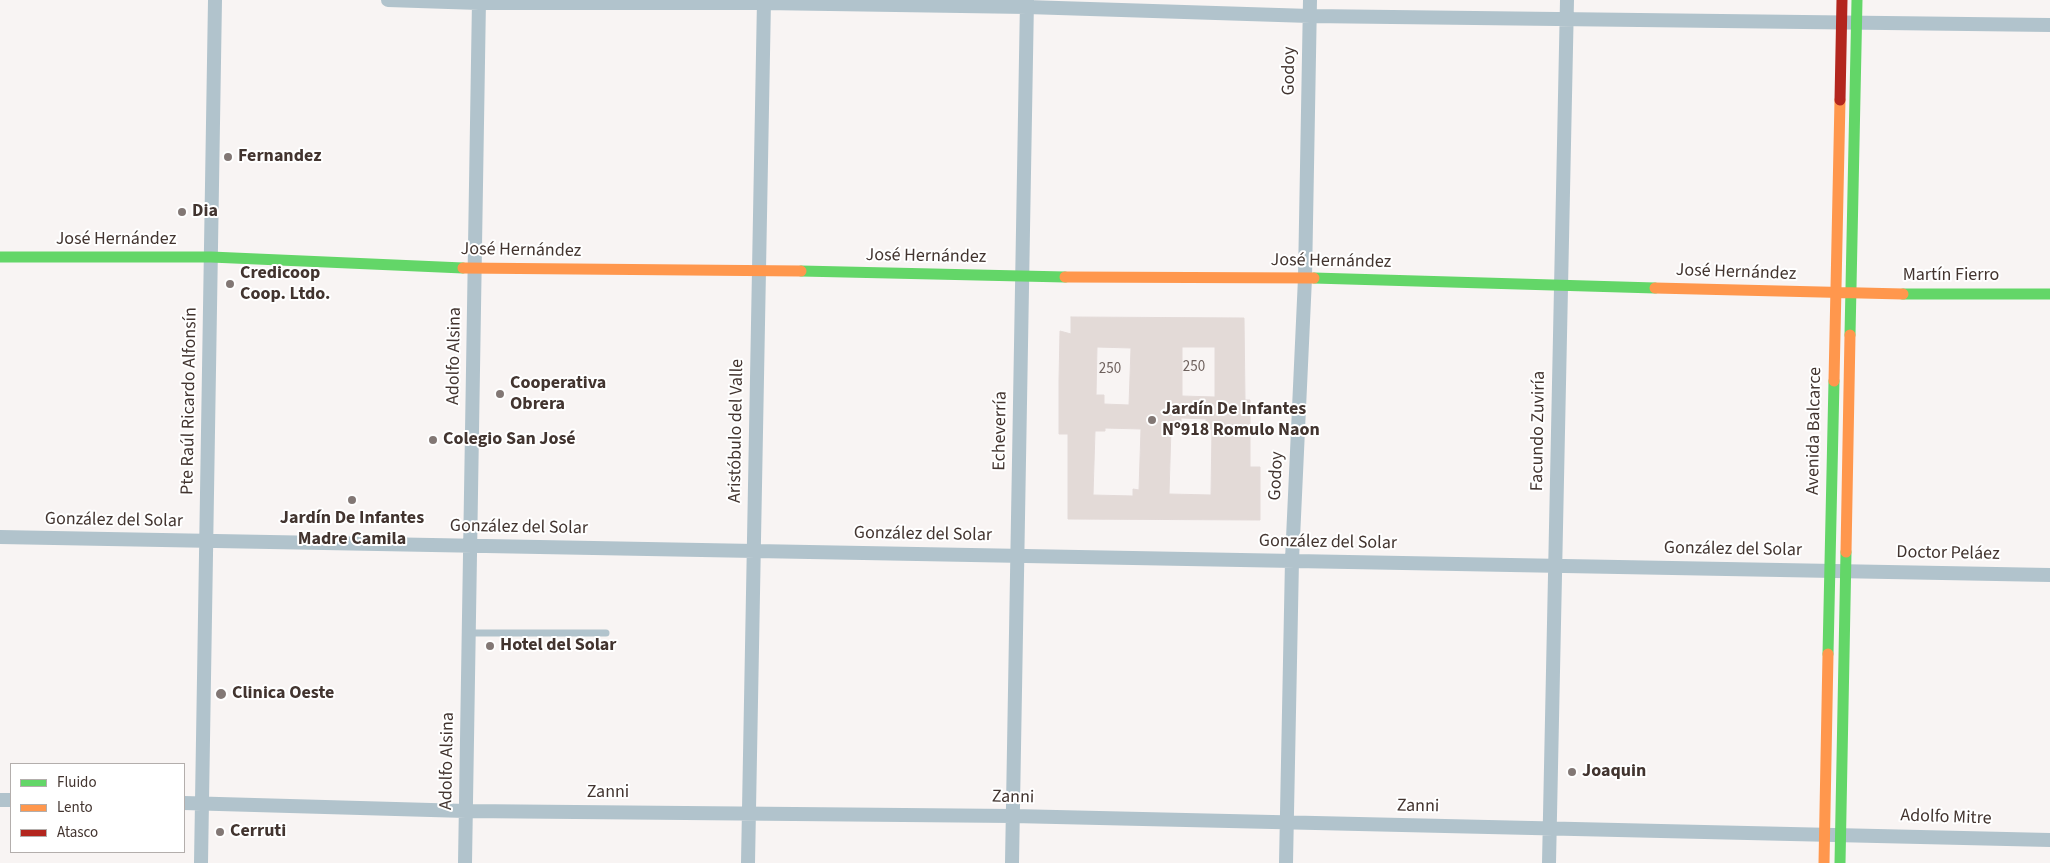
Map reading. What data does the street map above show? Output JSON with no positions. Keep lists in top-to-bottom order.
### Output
{
  "streets": {
    "street": [
      "Godoy",
      "José Hernández",
      "Martín Fierro",
      "Adolfo Alsina",
      "Pte Raúl Ricardo Alfonsín",
      "Aristóbulo del Valle",
      "Echeverría",
      "Facundo Zuviría",
      "Avenida Balcarce",
      "González del Solar",
      "Doctor Peláez",
      "Zanni",
      "Adolfo Mitre"
    ]
  },
  "crossings": [
    ["Godoy", "José Hernández"],
    ["Godoy", "González del Solar"],
    ["Godoy", "Zanni"],
    ["José Hernández", "Martín Fierro"],
    ["José Hernández", "Adolfo Alsina"],
    ["José Hernández", "Pte Raúl Ricardo Alfonsín"],
    ["José Hernández", "Aristóbulo del Valle"],
    ["José Hernández", "Echeverría"],
    ["José Hernández", "Facundo Zuviría"],
    ["José Hernández", "Avenida Balcarce"],
    ["Martín Fierro", "Avenida Balcarce"],
    ["Adolfo Alsina", "González del Solar"],
    ["Adolfo Alsina", "Zanni"],
    ["Pte Raúl Ricardo Alfonsín", "González del Solar"],
    ["Pte Raúl Ricardo Alfonsín", "Zanni"],
    ["Aristóbulo del Valle", "González del Solar"],
    ["Aristóbulo del Valle", "Zanni"],
    ["Echeverría", "González del Solar"],
    ["Echeverría", "Zanni"],
    ["Facundo Zuviría", "González del Solar"],
    ["Facundo Zuviría", "Zanni"],
    ["Avenida Balcarce", "González del Solar"],
    ["Avenida Balcarce", "Doctor Peláez"],
    ["Avenida Balcarce", "Zanni"],
    ["Avenida Balcarce", "Adolfo Mitre"],
    ["González del Solar", "Doctor Peláez"],
    ["Zanni", "Adolfo Mitre"]
  ],
  "places": [
    "Fernandez",
    "Dia",
    "Credicoop Coop. Ltdo.",
    "Cooperativa Obrera",
    "Jardín De Infantes Nº918 Romulo Naon",
    "Colegio San José",
    "Jardín De Infantes Madre Camila",
    "Hotel del Solar",
    "Clinica Oeste",
    "Joaquin",
    "Cerruti"
  ],
  "house_numbers": ["250", "250"],
  "legend": ["Fluido", "Lento", "Atasco"]
}
